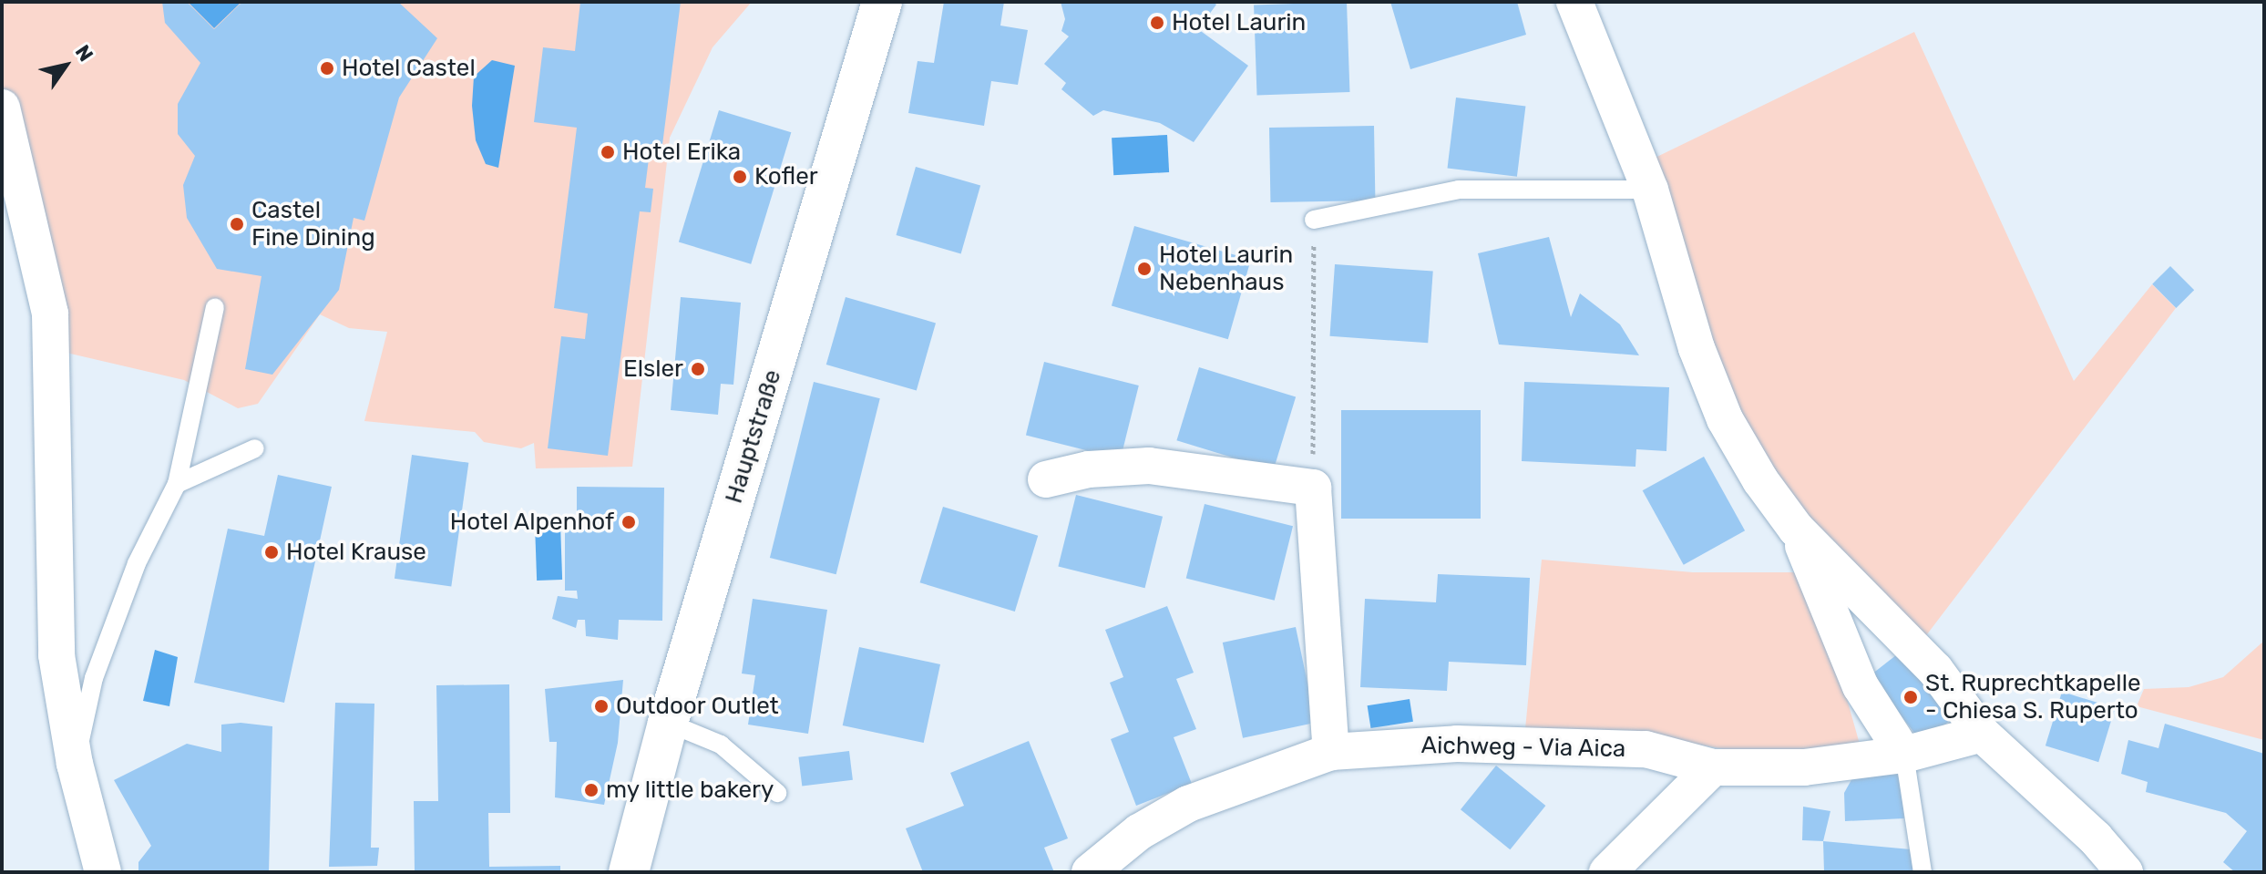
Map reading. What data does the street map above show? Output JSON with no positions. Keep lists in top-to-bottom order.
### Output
{
  "streets": {
    "street": ["Hauptstraße", "Aichweg - Via Aica"]
  },
  "places": [
    "Hotel Laurin",
    "Hotel Castel",
    "Hotel Erika",
    "Kofler",
    "Castel Fine Dining",
    "Hotel Laurin Nebenhaus",
    "Elsler",
    "Hotel Alpenhof",
    "Hotel Krause",
    "St. Ruprechtkapelle - Chiesa S. Ruperto",
    "Outdoor Outlet",
    "my little bakery"
  ],
  "north": "top right"
}
